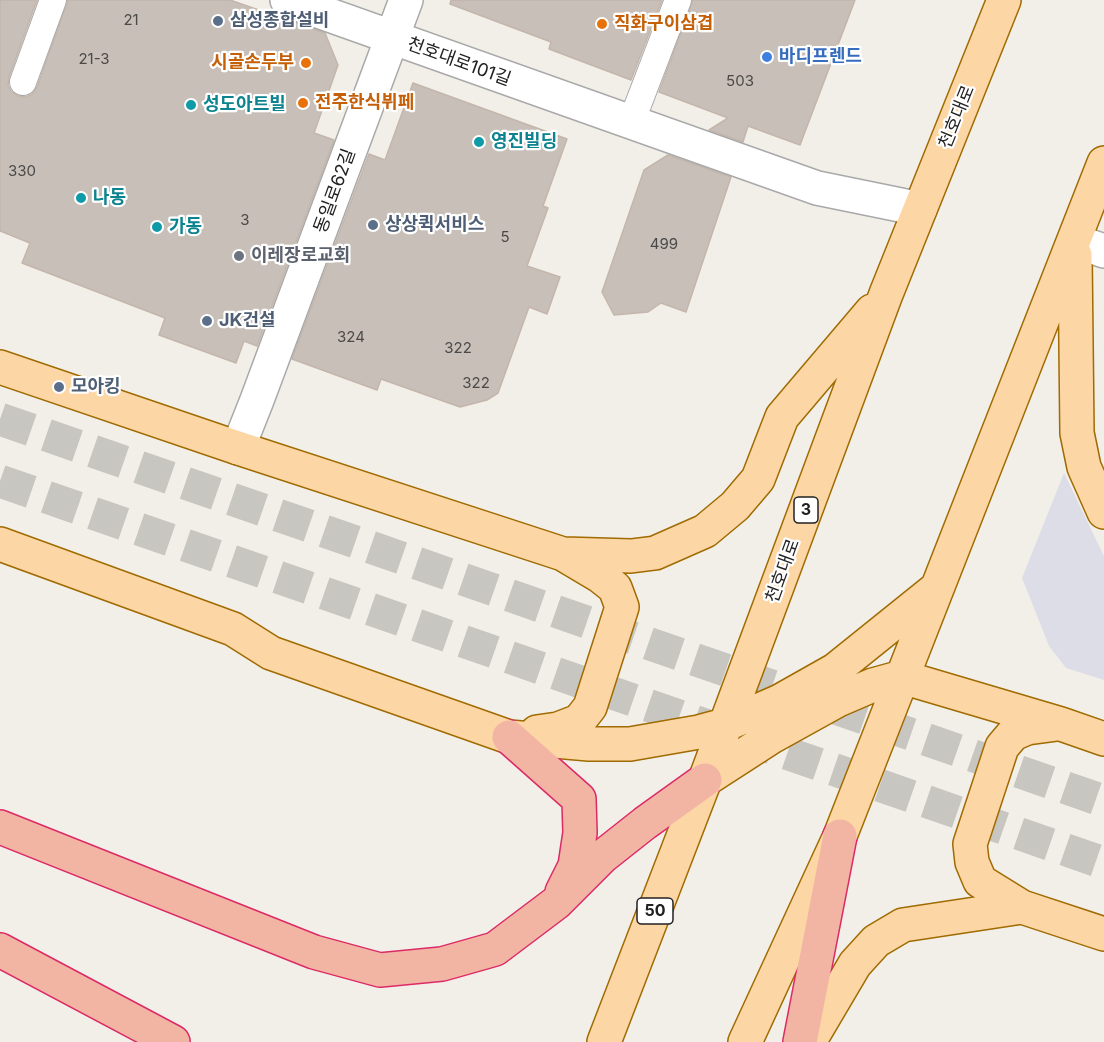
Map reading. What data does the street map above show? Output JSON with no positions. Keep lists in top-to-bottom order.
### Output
{
  "streets": {
    "main road": ["천호대로", "3", "50"],
    "street": ["천호대로101길", "동일로62길"]
  },
  "crossings": [
    ["천호대로101길", "천호대로"],
    ["천호대로101길", "동일로62길"]
  ],
  "places": [
    "삼성종합설비",
    "직화구이삼겹",
    "바디프렌드",
    "시골손두부",
    "전주한식뷔페",
    "성도아트빌",
    "영진빌딩",
    "나동",
    "상상퀵서비스",
    "가동",
    "이레장로교회",
    "JK건설",
    "모아킹"
  ],
  "house_numbers": [
    "21",
    "21-3",
    "503",
    "330",
    "3",
    "5",
    "499",
    "324",
    "322",
    "322"
  ]
}
